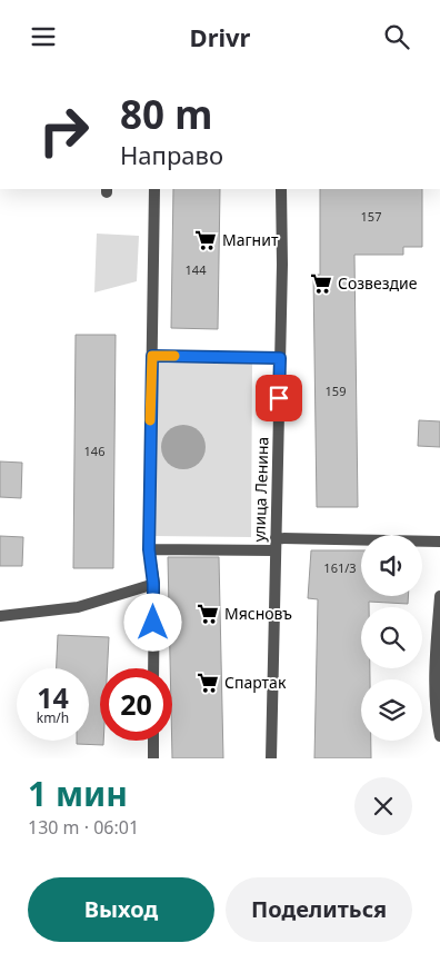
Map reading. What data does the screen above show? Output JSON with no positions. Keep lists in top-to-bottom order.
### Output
{
  "streets": {
    "street": ["улица Ленина"]
  },
  "places": {
    "supermarket": [
      "Магнит",
      "Созвездие",
      "Мясновъ",
      "Спартак"
    ]
  },
  "house_numbers": [
    "157",
    "144",
    "159",
    "146",
    "161/3"
  ],
  "page": {
    "header": "Drivr",
    "turn": ["80 m", "Направо"],
    "speed": "14 km/h",
    "limit": "20",
    "heading": ["1 мин", "130 m · 06:01"],
    "buttons": ["Выход", "Поделиться"]
  }
}
